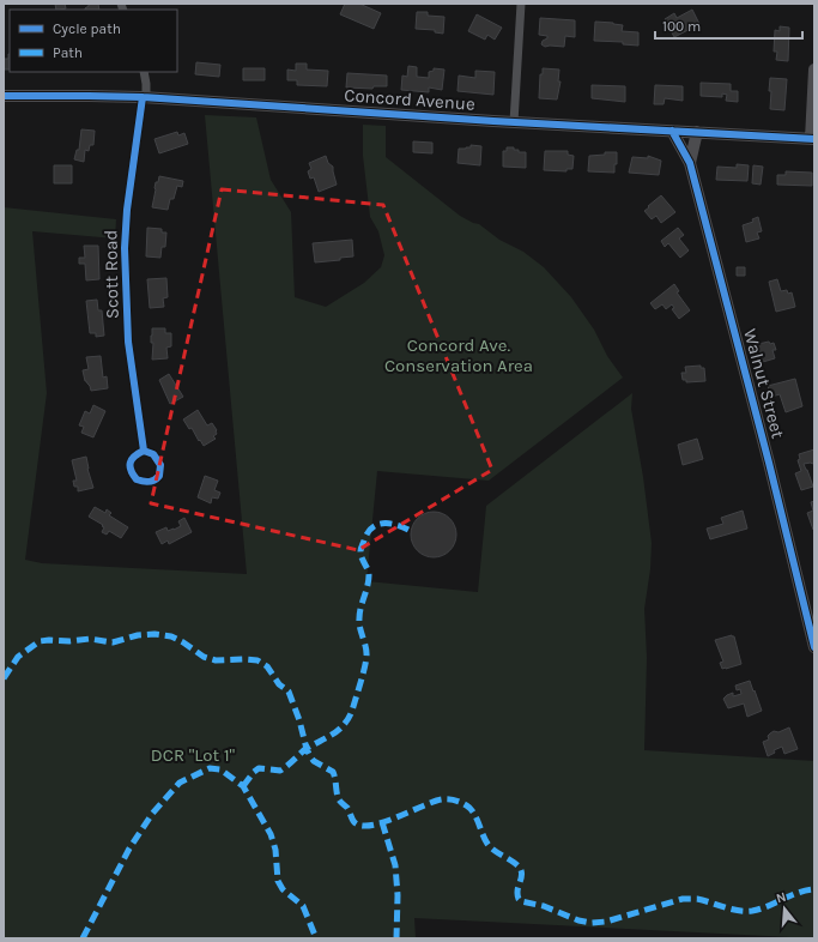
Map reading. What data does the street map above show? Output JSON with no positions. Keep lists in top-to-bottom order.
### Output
{
  "streets": {
    "main road": ["Concord Avenue", "Walnut Street"],
    "street": ["Scott Road"]
  },
  "crossings": [
    ["Concord Avenue", "Scott Road"],
    ["Concord Avenue", "Walnut Street"]
  ],
  "parks": ["Concord Ave. Conservation Area", "DCR \"Lot 1\""],
  "legend": ["Cycle path", "Path"],
  "scale_bar": "100 m",
  "north": "top"
}
